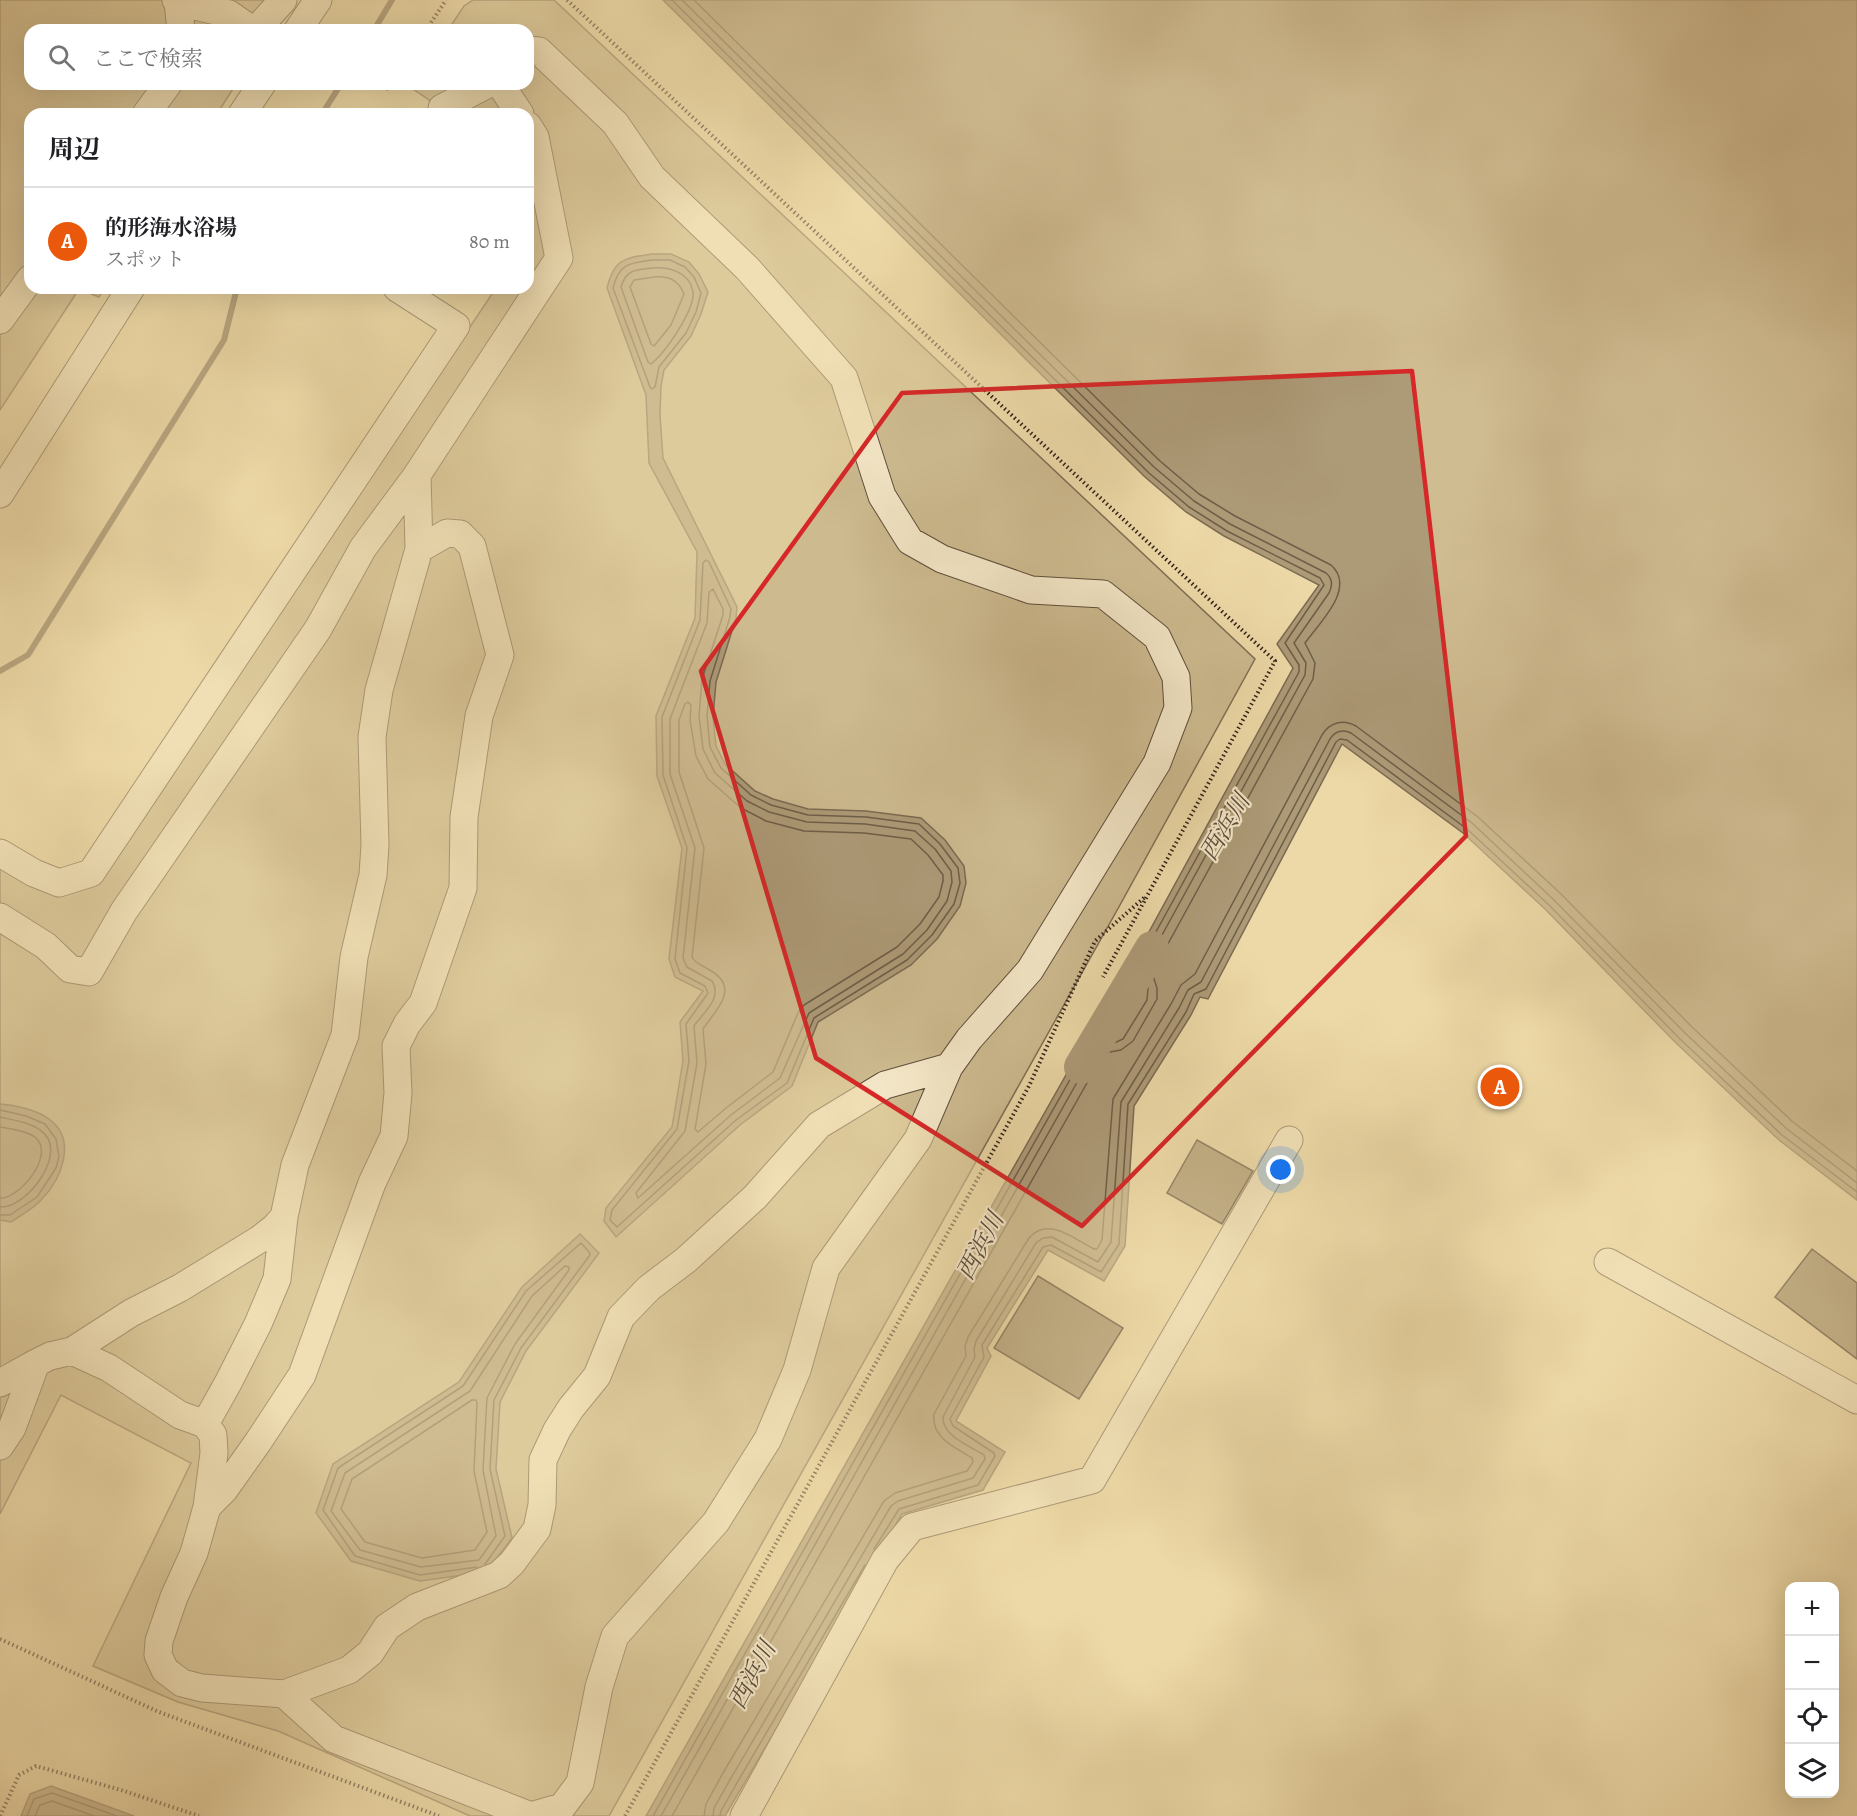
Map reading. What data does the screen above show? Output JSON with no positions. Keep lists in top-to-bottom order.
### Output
{
  "water": ["西浜川"],
  "page": {
    "search": "ここで検索",
    "heading": "周辺",
    "list": [
      {
        "mark": "A",
        "name": "的形海水浴場",
        "note": "スポット",
        "value": "80 m"
      }
    ],
    "pins": "A",
    "map_buttons": ["+", "−"]
  }
}
